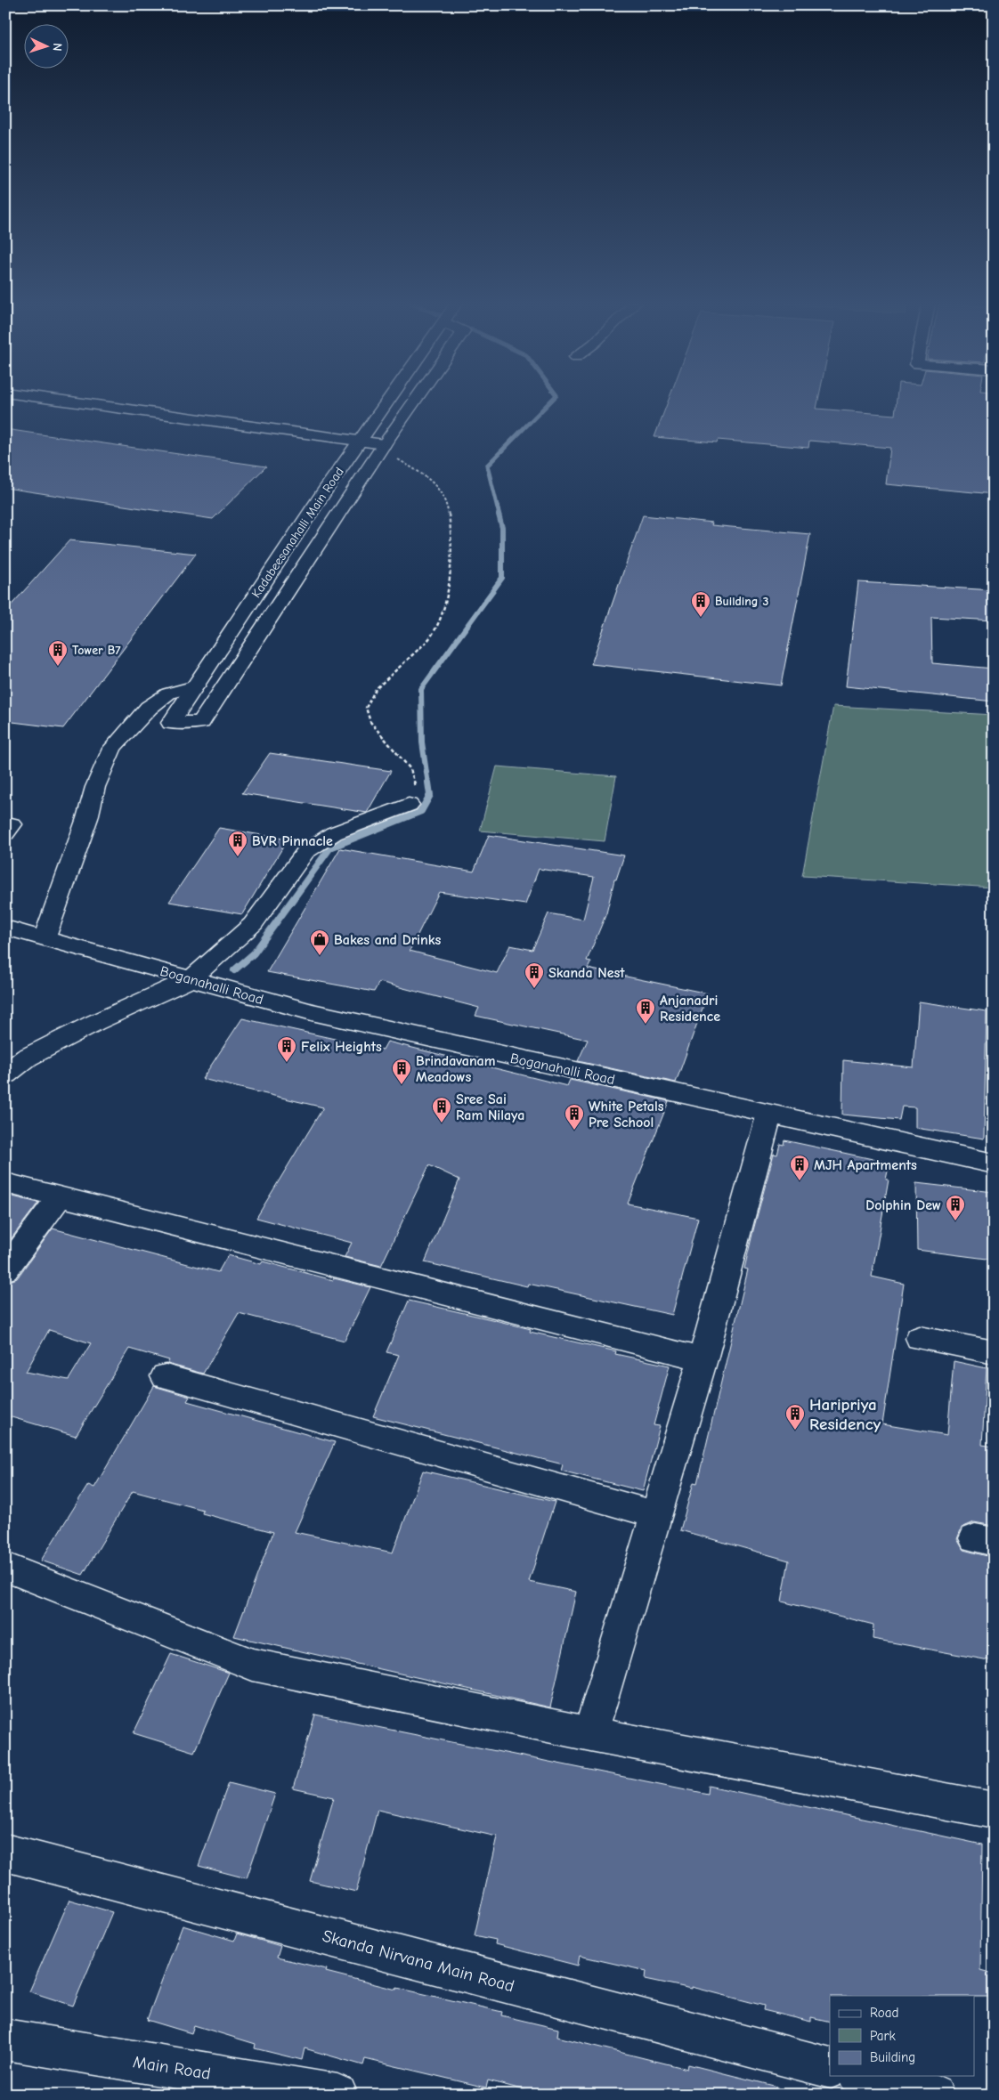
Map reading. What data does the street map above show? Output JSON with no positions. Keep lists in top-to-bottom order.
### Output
{
  "streets": {
    "street": [
      "Kadabeesanahalli Main Road",
      "Boganahalli Road",
      "Skanda Nirvana Main Road",
      "Main Road"
    ]
  },
  "places": {
    "building": [
      "Building 3",
      "Tower B7",
      "BVR Pinnacle",
      "Skanda Nest",
      "Anjanadri Residence",
      "Felix Heights",
      "Brindavanam Meadows",
      "Sree Sai Ram Nilaya",
      "White Petals Pre School",
      "MJH Apartments",
      "Dolphin Dew",
      "Haripriya Residency"
    ],
    "shop": ["Bakes and Drinks"]
  },
  "legend": ["Road", "Park", "Building"],
  "north": "right"
}
